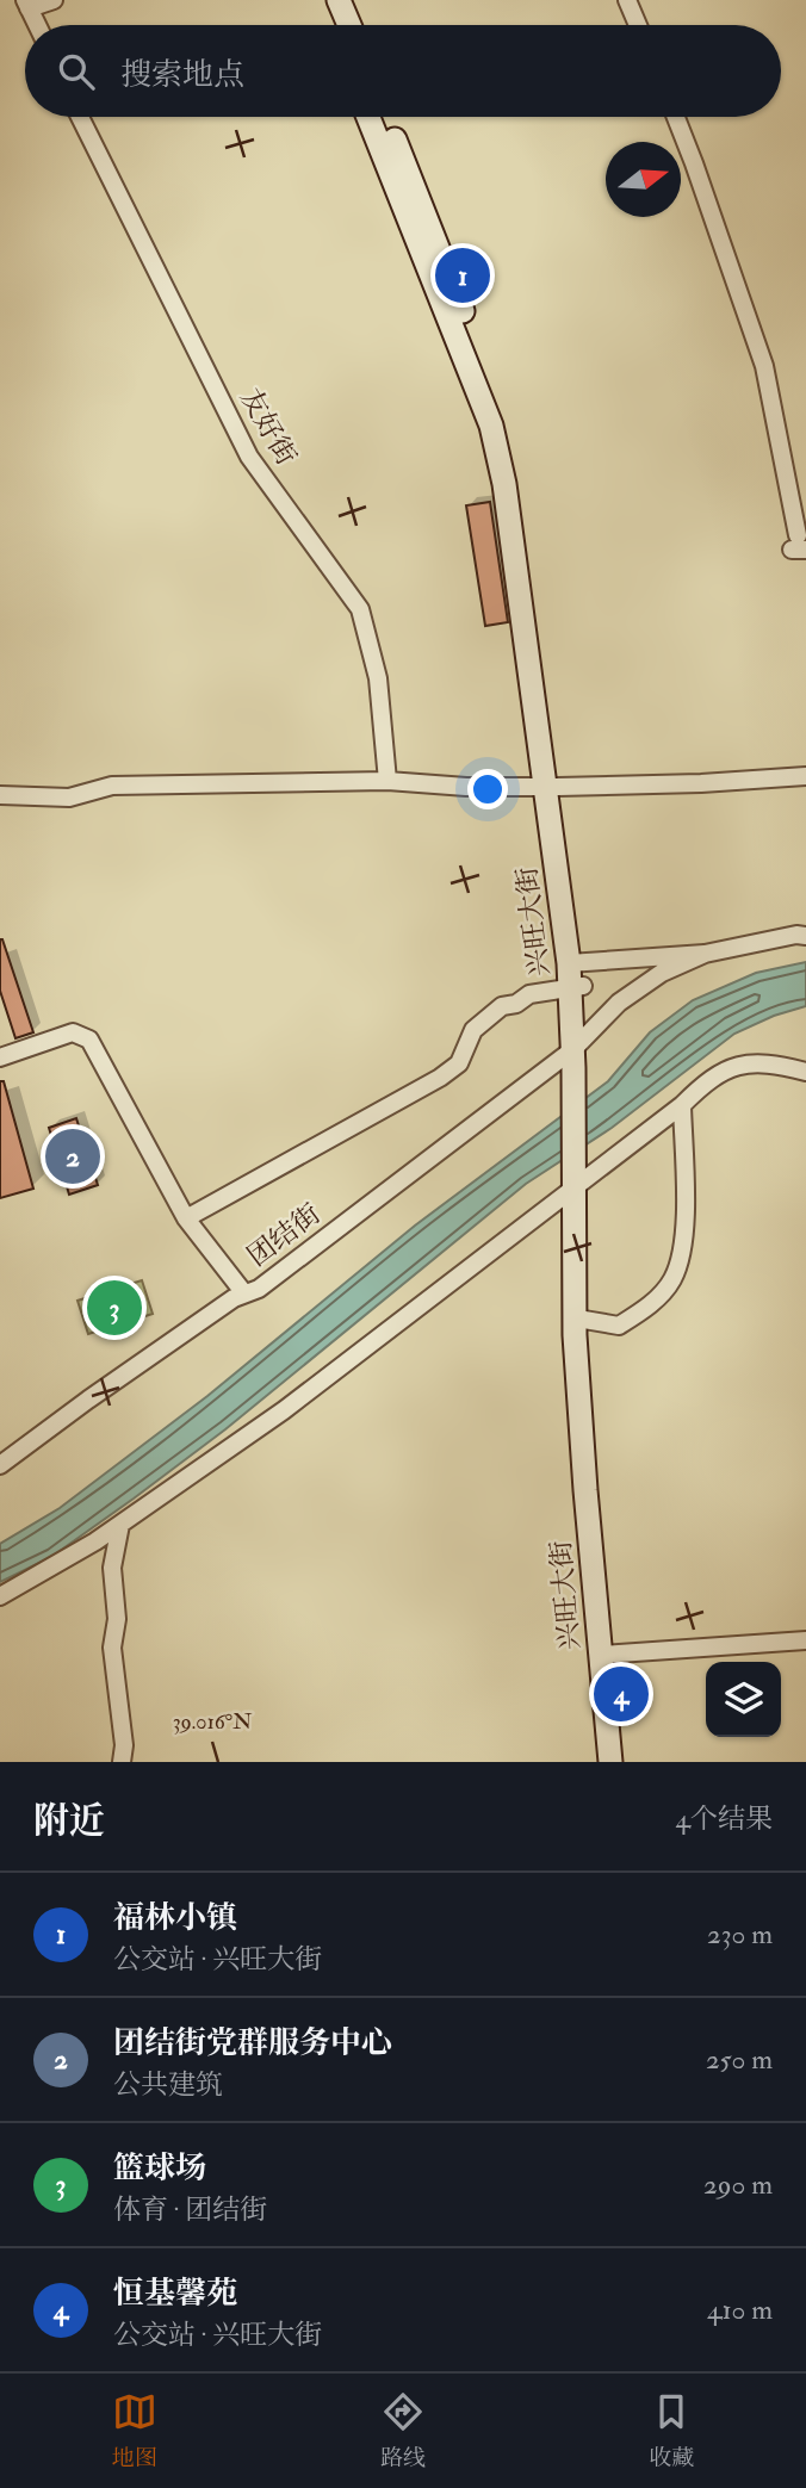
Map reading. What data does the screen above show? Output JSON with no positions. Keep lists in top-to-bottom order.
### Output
{
  "streets": {
    "street": ["友好街", "兴旺大街", "团结街"]
  },
  "crossings": [
    ["兴旺大街", "团结街"]
  ],
  "north": "right",
  "page": {
    "search": "搜索地点",
    "pins": [
      "1",
      "2",
      "3",
      "4"
    ],
    "heading": ["附近", "4个结果"],
    "list": [
      {
        "mark": "1",
        "name": "福林小镇",
        "note": "公交站 · 兴旺大街",
        "value": "230 m"
      },
      {
        "mark": "2",
        "name": "团结街党群服务中心",
        "note": "公共建筑",
        "value": "250 m"
      },
      {
        "mark": "3",
        "name": "篮球场",
        "note": "体育 · 团结街",
        "value": "290 m"
      },
      {
        "mark": "4",
        "name": "恒基馨苑",
        "note": "公交站 · 兴旺大街",
        "value": "410 m"
      }
    ],
    "nav": ["地图", "路线", "收藏"]
  },
  "coordinates": ["39.016°N"]
}
